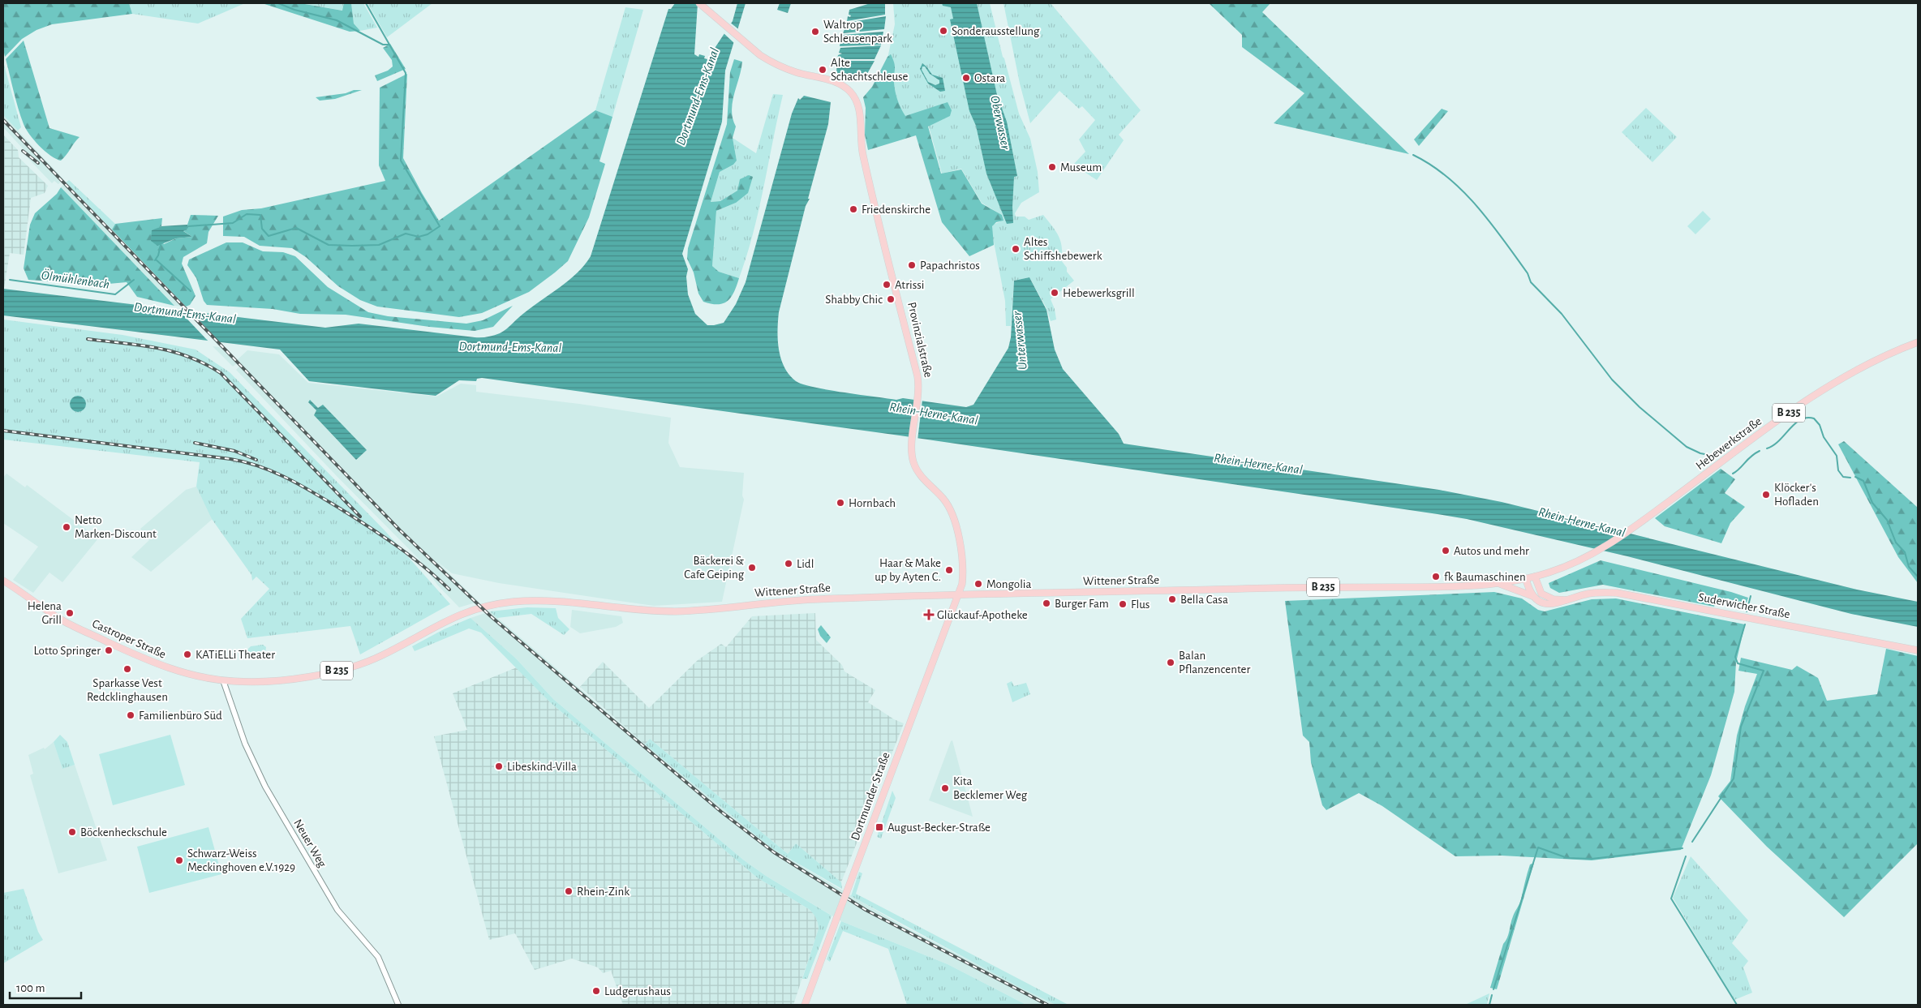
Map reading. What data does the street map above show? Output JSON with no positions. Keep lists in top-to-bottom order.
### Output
{
  "streets": {
    "main road": [
      "Provinzialstraße",
      "B 235",
      "Hebewerkstraße",
      "Wittener Straße",
      "Suderwicher Straße",
      "Castroper Straße",
      "Dortmunder Straße"
    ],
    "street": ["Neuer Weg"]
  },
  "crossings": [
    ["Provinzialstraße", "Wittener Straße"],
    ["Provinzialstraße", "Dortmunder Straße"],
    ["B 235", "Hebewerkstraße"],
    ["B 235", "Wittener Straße"],
    ["B 235", "Suderwicher Straße"],
    ["Hebewerkstraße", "Suderwicher Straße"],
    ["Wittener Straße", "Castroper Straße"],
    ["Wittener Straße", "Dortmunder Straße"],
    ["Castroper Straße", "Neuer Weg"]
  ],
  "water": [
    "Dortmund-Ems-Kanal",
    "Oberwasser",
    "Ölmühlenbach",
    "Unterwasser",
    "Rhein-Herne-Kanal"
  ],
  "places": {
    "other": [
      "Sonderausstellung",
      "Waltrop Schleusenpark",
      "Alte Schachtschleuse",
      "Ostara",
      "Museum",
      "Friedenskirche",
      "Altes Schiffshebewerk",
      "Papachristos",
      "Atrissi",
      "Hebewerksgrill",
      "Shabby Chic",
      "Klöcker's Hofladen",
      "Hornbach",
      "Netto Marken-Discount",
      "Autos und mehr",
      "Lidl",
      "Bäckerei & Cafe Geiping",
      "Haar & Make up by Ayten C.",
      "fk Baumaschinen",
      "Mongolia",
      "Bella Casa",
      "Burger Fam",
      "Flus",
      "Helena Grill",
      "Lotto Springer",
      "KATiELLi Theater",
      "Balan Pflanzencenter",
      "Sparkasse Vest Redcklinghausen",
      "Familienbüro Süd",
      "Libeskind-Villa",
      "Kita Becklemer Weg",
      "Böckenheckschule",
      "Schwarz-Weiss Meckinghoven e.V.1929",
      "Rhein-Zink",
      "Ludgerushaus"
    ],
    "health": ["Glückauf-Apotheke"],
    "transit": ["August-Becker-Straße"]
  },
  "scale_bar": "100 m"
}
